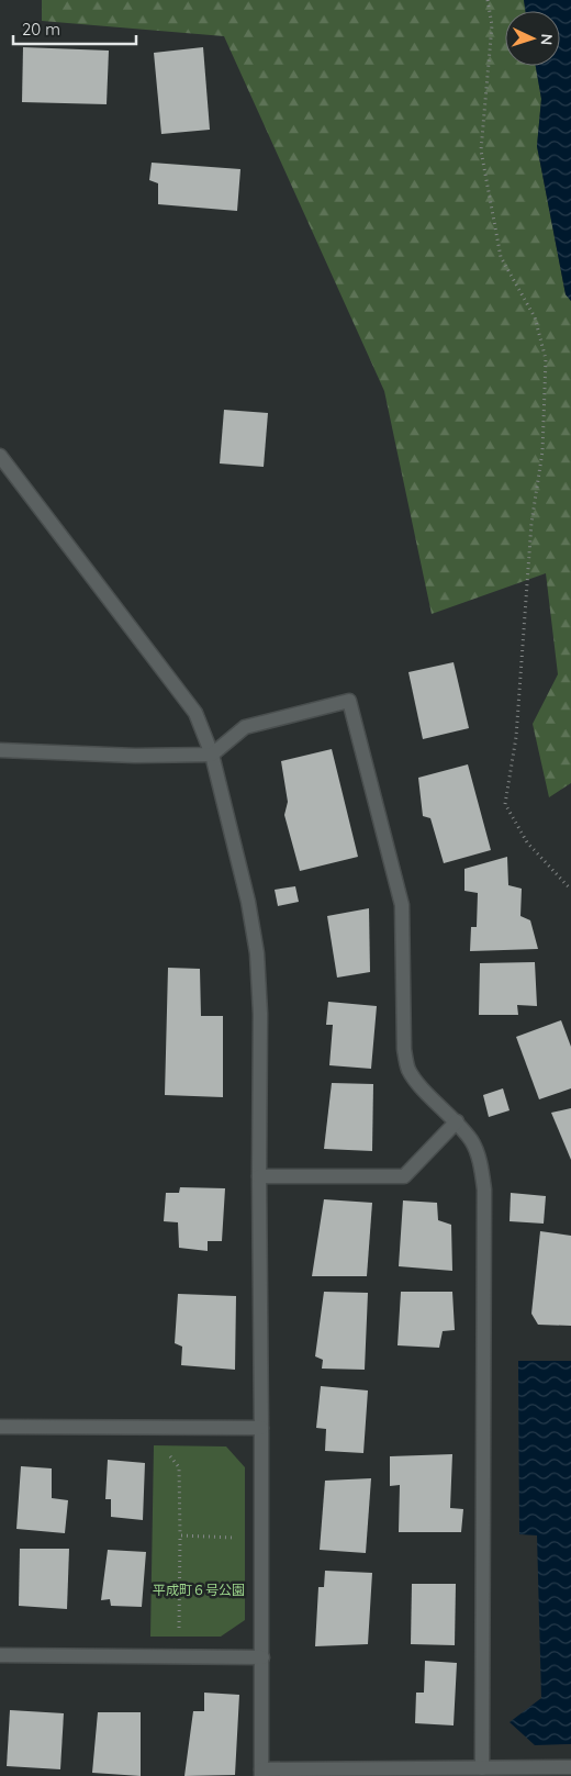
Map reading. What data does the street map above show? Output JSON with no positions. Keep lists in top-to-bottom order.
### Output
{
  "parks": ["平成町６号公園"],
  "scale_bar": "20 m",
  "north": "right"
}
